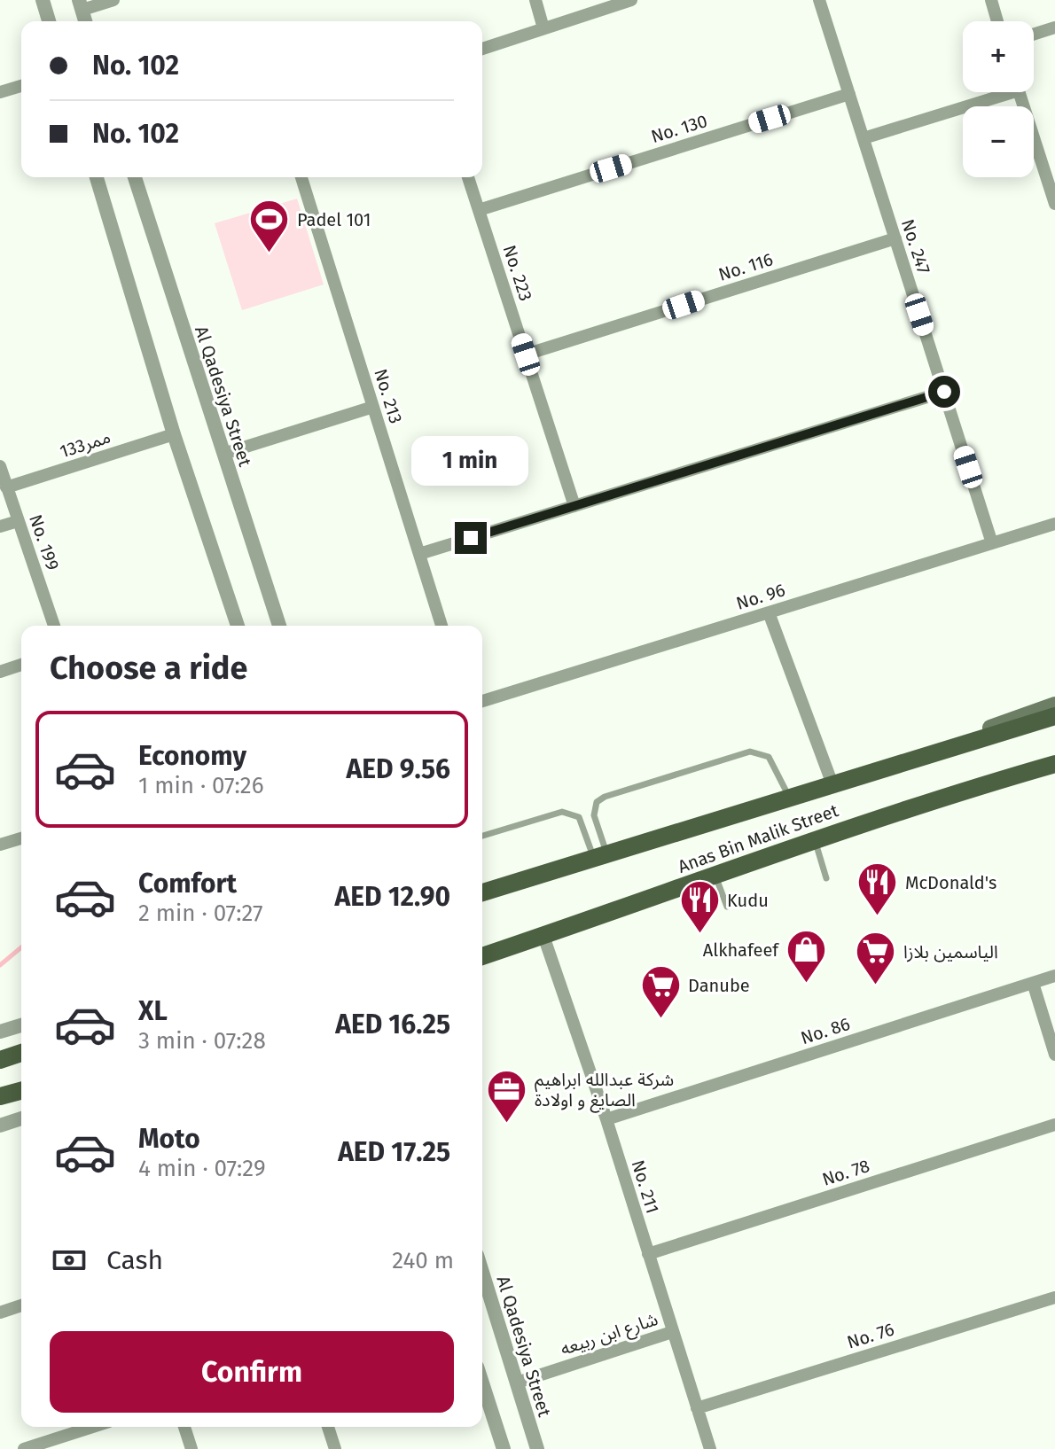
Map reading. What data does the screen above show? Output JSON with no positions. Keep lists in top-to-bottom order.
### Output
{
  "streets": {
    "main road": ["Anas Bin Malik Street"],
    "street": [
      "No. 130",
      "No. 247",
      "No. 116",
      "No. 223",
      "Al Qadesiya Street",
      "No. 213",
      "ممر133",
      "No. 199",
      "No. 96",
      "No. 86",
      "No. 78",
      "No. 211",
      "شارع ابن ربيعه",
      "No. 76"
    ]
  },
  "crossings": [
    ["No. 130", "No. 247"],
    ["No. 130", "No. 223"],
    ["No. 247", "No. 116"],
    ["No. 247", "No. 96"],
    ["No. 116", "No. 223"],
    ["Al Qadesiya Street", "شارع ابن ربيعه"],
    ["ممر133", "No. 199"],
    ["Anas Bin Malik Street", "No. 211"],
    ["No. 86", "No. 211"],
    ["No. 78", "No. 211"],
    ["No. 211", "شارع ابن ربيعه"],
    ["No. 211", "No. 76"]
  ],
  "places": {
    "sports": ["Padel 101"],
    "restaurant": ["McDonald's", "Kudu"],
    "shop": ["Alkhafeef"],
    "supermarket": ["الياسمين بلازا", "Danube"],
    "office": ["شركة عبدالله ابراهيم الصايغ و اولادة"]
  },
  "page": {
    "map_buttons": ["+", "−"],
    "banner": ["No. 102", "No. 102"],
    "bubble": "1 min",
    "heading": "Choose a ride",
    "list": [
      {
        "name": "Economy",
        "note": "1 min · 07:26",
        "value": "AED 9.56"
      },
      {
        "name": "Comfort",
        "note": "2 min · 07:27",
        "value": "AED 12.90"
      },
      {
        "name": "XL",
        "note": "3 min · 07:28",
        "value": "AED 16.25"
      },
      {
        "name": "Moto",
        "note": "4 min · 07:29",
        "value": "AED 17.25"
      }
    ],
    "pay": ["Cash", "240 m"],
    "buttons": "Confirm"
  }
}
